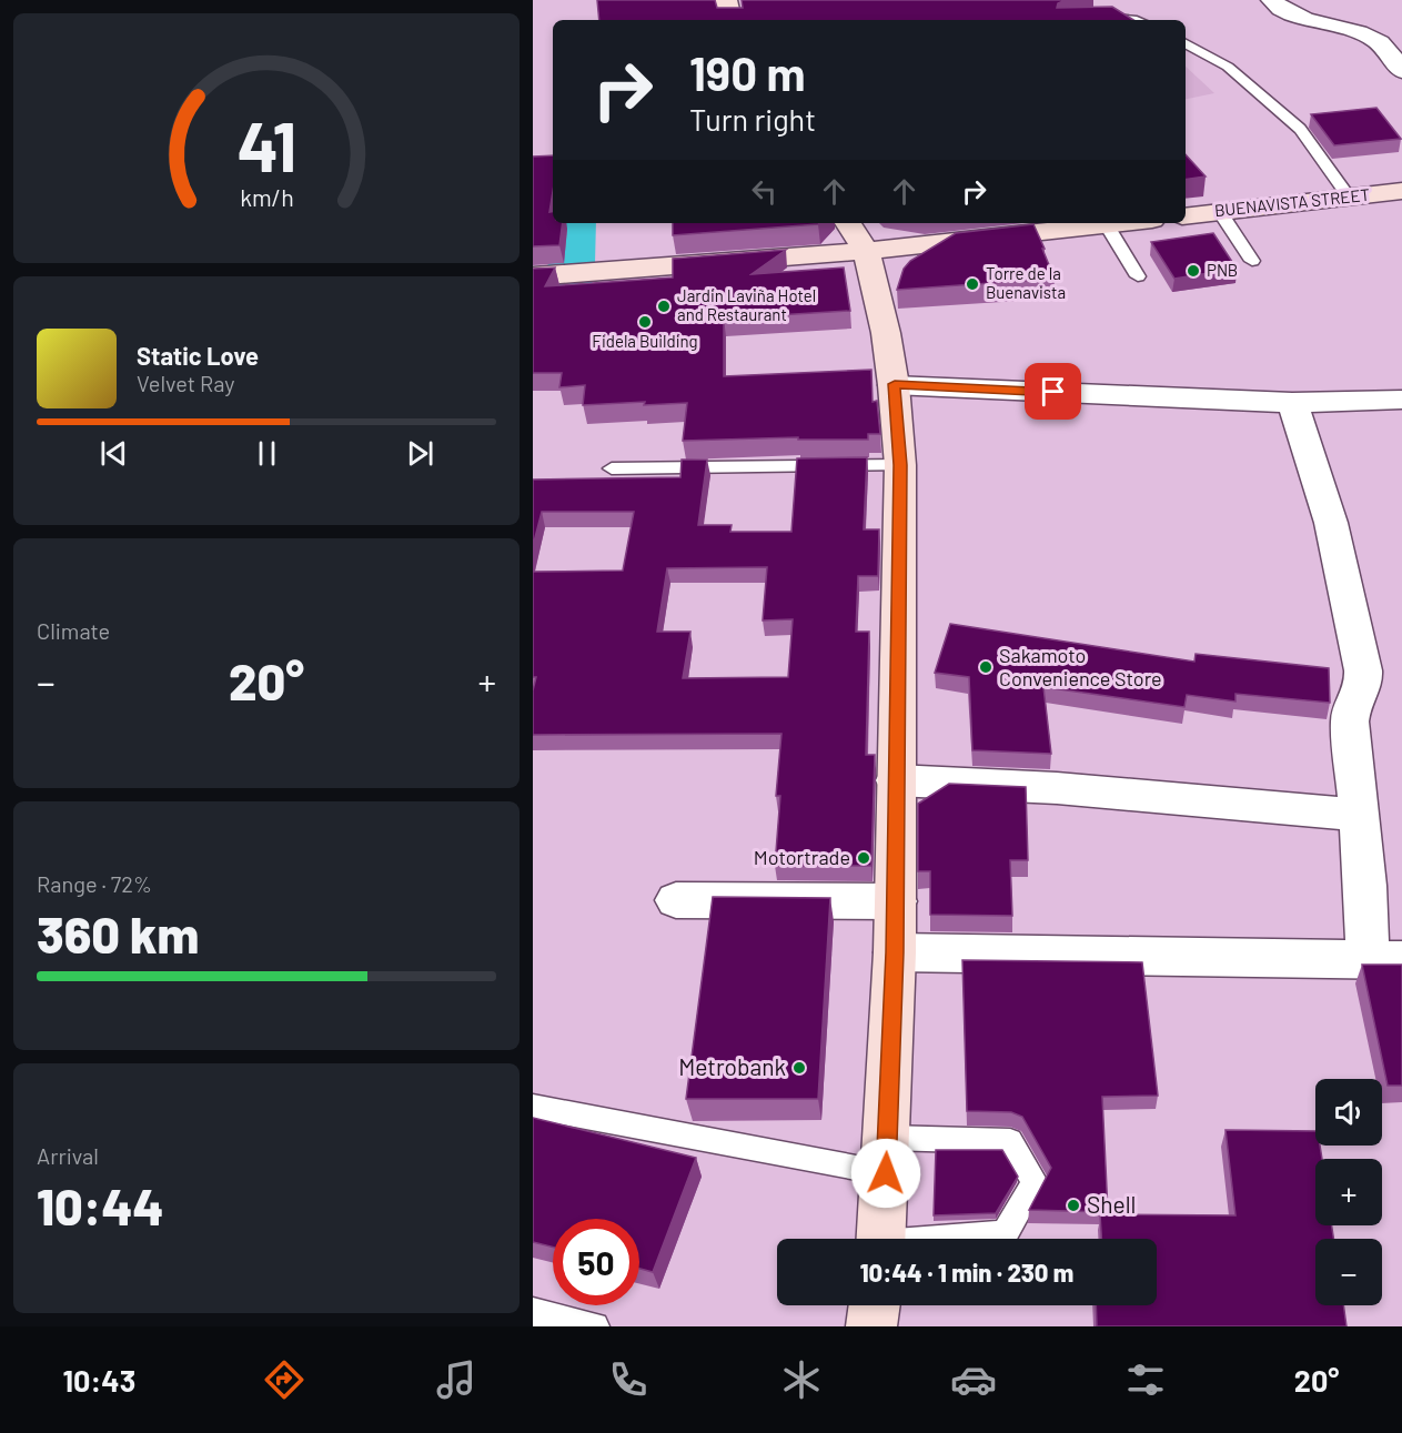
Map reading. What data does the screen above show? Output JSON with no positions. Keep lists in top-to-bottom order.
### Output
{
  "streets": {
    "main road": ["BUENAVISTA STREET"]
  },
  "places": [
    "PNB",
    "Torre de la Buenavista",
    "Jardin Laviña Hotel and Restaurant",
    "Fidela Building",
    "Sakamoto Convenience Store",
    "Motortrade",
    "Metrobank",
    "Shell"
  ],
  "page": {
    "turn": ["190 m", "Turn right"],
    "song": ["Static Love", "Velvet Ray"],
    "tile": [
      "Climate",
      ["Range · 72%", "360 km"],
      ["Arrival", "10:44"]
    ],
    "heat": ["−", "20°", "+"],
    "map_buttons": ["+", "−"],
    "limit": "50",
    "trip": "10:44 · 1 min · 230 m",
    "tabs": ["10:43", "20°"],
    "gauge": ["41", "km/h"]
  }
}
